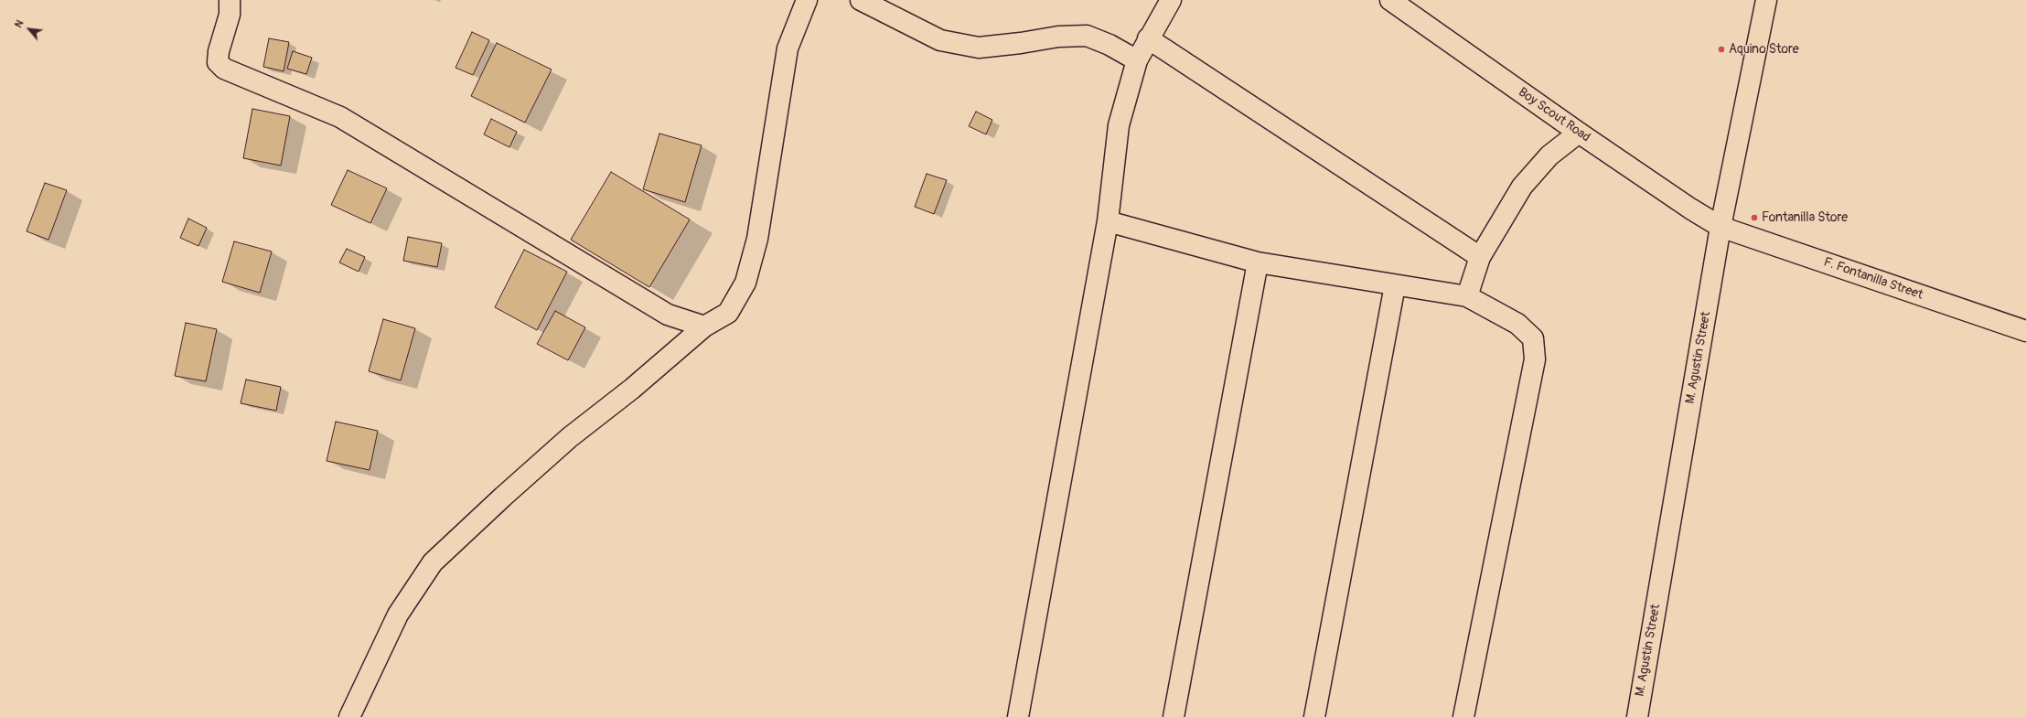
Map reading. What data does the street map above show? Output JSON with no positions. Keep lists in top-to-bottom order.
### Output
{
  "streets": {
    "street": ["Boy Scout Road", "F. Fontanilla Street", "M. Agustin Street"]
  },
  "crossings": [
    ["Boy Scout Road", "F. Fontanilla Street"],
    ["Boy Scout Road", "M. Agustin Street"],
    ["F. Fontanilla Street", "M. Agustin Street"]
  ],
  "places": ["Aquino Store", "Fontanilla Store"],
  "north": "top left"
}
